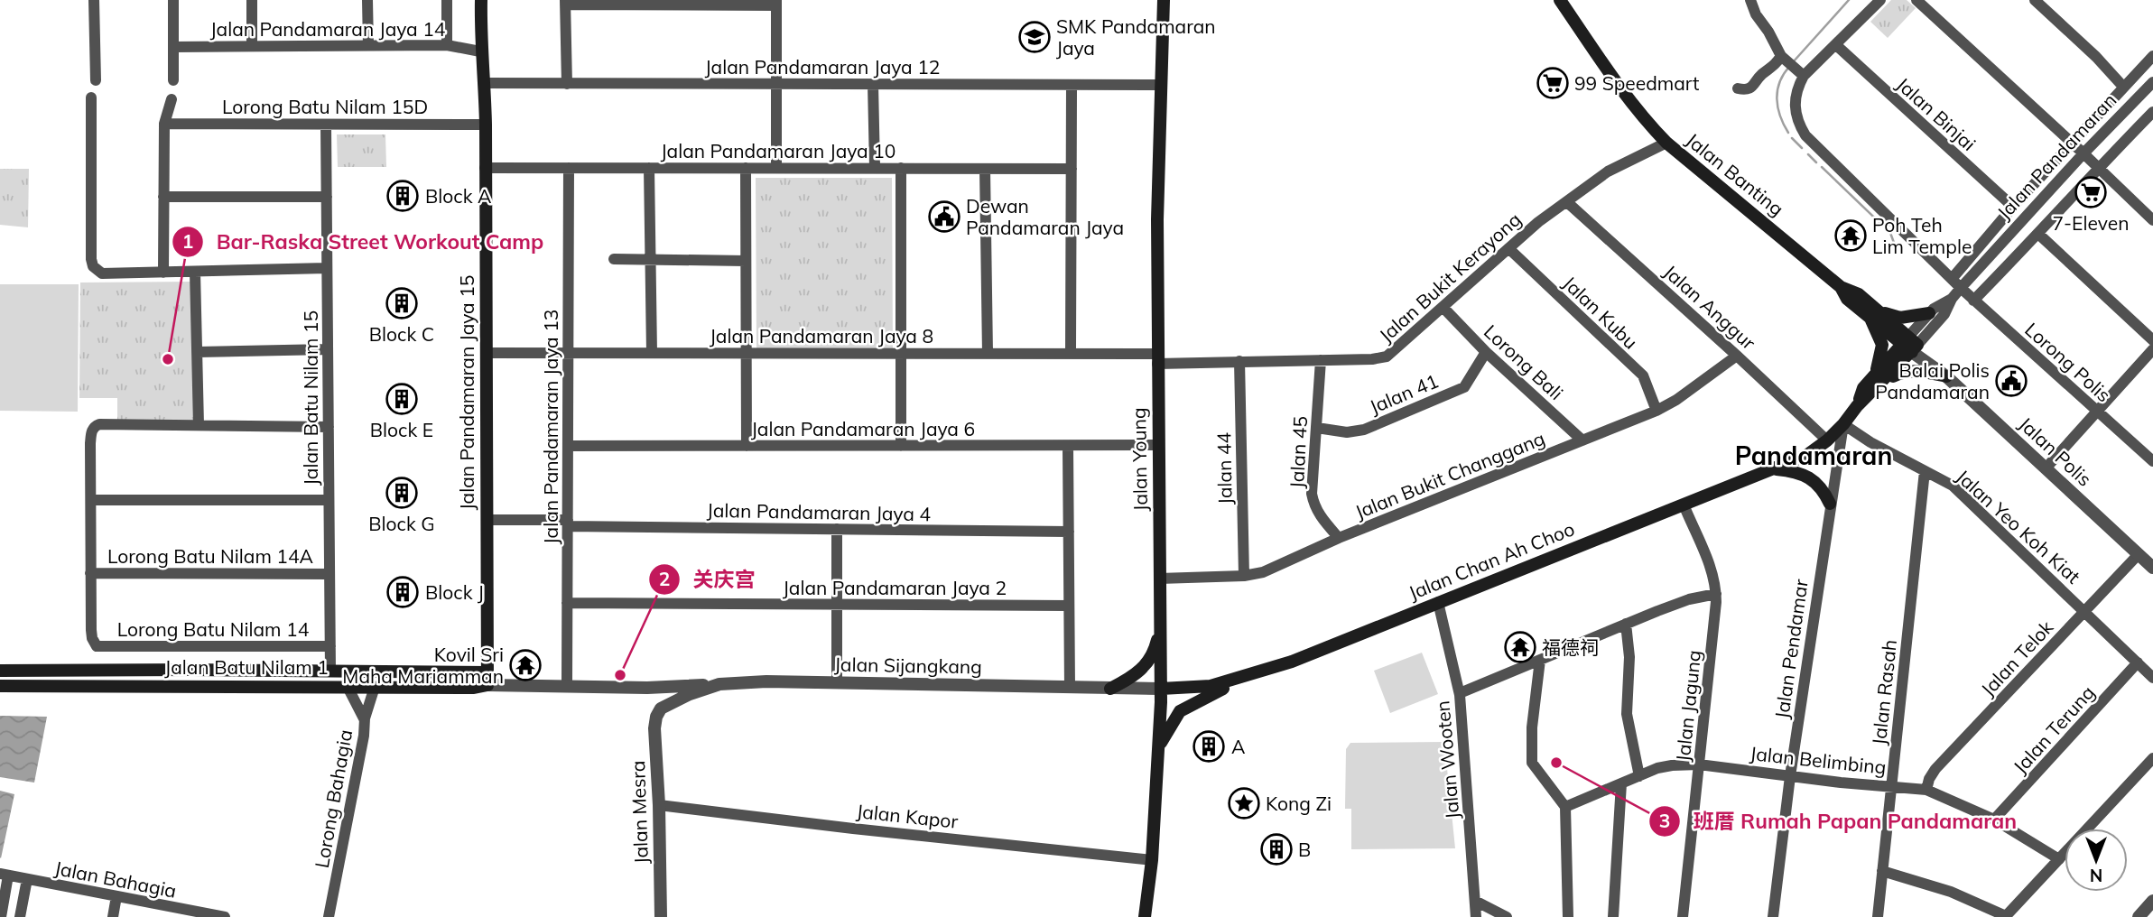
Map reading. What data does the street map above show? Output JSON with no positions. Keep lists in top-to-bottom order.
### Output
{
  "streets": {
    "main road": [
      "Jalan Banting",
      "Jalan Pandamaran Jaya 15",
      "Jalan Young",
      "Jalan Chan Ah Choo",
      "Jalan Batu Nilam 1"
    ],
    "street": [
      "Jalan Pandamaran Jaya 14",
      "Jalan Pandamaran Jaya 12",
      "Lorong Batu Nilam 15D",
      "Jalan Binjai",
      "Jalan Pandamaran Jaya 10",
      "Jalan Pandamaran",
      "Jalan Bukit Kerayong",
      "Jalan Anggur",
      "Jalan Kubu",
      "Jalan Pandamaran Jaya 8",
      "Lorong Bali",
      "Lorong Polis",
      "Jalan 41",
      "Jalan Batu Nilam 15",
      "Jalan Pandamaran Jaya 13",
      "Jalan Pandamaran Jaya 6",
      "Jalan Polis",
      "Jalan 45",
      "Jalan 44",
      "Jalan Bukit Changgang",
      "Jalan Pandamaran Jaya 4",
      "Jalan Yeo Koh Kiat",
      "Lorong Batu Nilam 14A",
      "Jalan Pandamaran Jaya 2",
      "Lorong Batu Nilam 14",
      "Jalan Pendamar",
      "Jalan Telok",
      "Jalan Sijangkang",
      "Jalan Rasah",
      "Jalan Jagung",
      "Jalan Terung",
      "Jalan Wooten",
      "Jalan Belimbing",
      "Lorong Bahagia",
      "Jalan Mesra",
      "Jalan Kapor",
      "Jalan Bahagia"
    ]
  },
  "crossings": [
    ["Jalan Pandamaran Jaya 14", "Jalan Pandamaran Jaya 15"],
    ["Jalan Pandamaran Jaya 12", "Jalan Pandamaran Jaya 15"],
    ["Jalan Pandamaran Jaya 12", "Jalan Young"],
    ["Lorong Batu Nilam 15D", "Jalan Pandamaran Jaya 15"],
    ["Lorong Batu Nilam 15D", "Jalan Batu Nilam 15"],
    ["Jalan Pandamaran Jaya 10", "Jalan Pandamaran Jaya 15"],
    ["Jalan Pandamaran Jaya 10", "Jalan Pandamaran Jaya 13"],
    ["Jalan Pandamaran", "Jalan Banting"],
    ["Jalan Pandamaran", "Lorong Polis"],
    ["Jalan Pandamaran", "Jalan Polis"],
    ["Jalan Banting", "Jalan Bukit Kerayong"],
    ["Jalan Banting", "Jalan Polis"],
    ["Jalan Bukit Kerayong", "Jalan Anggur"],
    ["Jalan Bukit Kerayong", "Jalan Kubu"],
    ["Jalan Bukit Kerayong", "Jalan Pandamaran Jaya 8"],
    ["Jalan Bukit Kerayong", "Lorong Bali"],
    ["Jalan Bukit Kerayong", "Jalan 45"],
    ["Jalan Bukit Kerayong", "Jalan Young"],
    ["Jalan Bukit Kerayong", "Jalan 44"],
    ["Jalan Anggur", "Jalan Bukit Changgang"],
    ["Jalan Anggur", "Jalan Chan Ah Choo"],
    ["Jalan Kubu", "Jalan Bukit Changgang"],
    ["Jalan Pandamaran Jaya 8", "Jalan Pandamaran Jaya 15"],
    ["Jalan Pandamaran Jaya 8", "Jalan Pandamaran Jaya 13"],
    ["Jalan Pandamaran Jaya 8", "Jalan Young"],
    ["Lorong Bali", "Jalan 41"],
    ["Lorong Bali", "Jalan Bukit Changgang"],
    ["Jalan Pandamaran Jaya 15", "Jalan Pandamaran Jaya 4"],
    ["Jalan Pandamaran Jaya 15", "Jalan Batu Nilam 1"],
    ["Jalan 41", "Jalan 45"],
    ["Jalan Batu Nilam 15", "Lorong Batu Nilam 14A"],
    ["Jalan Batu Nilam 15", "Lorong Batu Nilam 14"],
    ["Jalan Batu Nilam 15", "Jalan Batu Nilam 1"],
    ["Jalan Pandamaran Jaya 13", "Jalan Pandamaran Jaya 6"],
    ["Jalan Pandamaran Jaya 13", "Jalan Pandamaran Jaya 4"],
    ["Jalan Pandamaran Jaya 13", "Jalan Pandamaran Jaya 2"],
    ["Jalan Pandamaran Jaya 13", "Jalan Batu Nilam 1"],
    ["Jalan Pandamaran Jaya 6", "Jalan Young"],
    ["Jalan Polis", "Jalan Telok"],
    ["Jalan 45", "Jalan Bukit Changgang"],
    ["Jalan Young", "Jalan Bukit Changgang"],
    ["Jalan Young", "Jalan Chan Ah Choo"],
    ["Jalan Young", "Jalan Sijangkang"],
    ["Jalan Young", "Jalan Kapor"],
    ["Jalan 44", "Jalan Bukit Changgang"],
    ["Jalan Yeo Koh Kiat", "Jalan Pendamar"],
    ["Jalan Yeo Koh Kiat", "Jalan Telok"],
    ["Jalan Yeo Koh Kiat", "Jalan Rasah"],
    ["Jalan Yeo Koh Kiat", "Jalan Terung"],
    ["Lorong Batu Nilam 14A", "Lorong Batu Nilam 14"],
    ["Jalan Chan Ah Choo", "Jalan Sijangkang"],
    ["Jalan Chan Ah Choo", "Jalan Jagung"],
    ["Jalan Chan Ah Choo", "Jalan Wooten"],
    ["Jalan Pendamar", "Jalan Belimbing"],
    ["Jalan Telok", "Jalan Belimbing"],
    ["Jalan Sijangkang", "Jalan Batu Nilam 1"],
    ["Jalan Sijangkang", "Jalan Mesra"],
    ["Jalan Batu Nilam 1", "Lorong Bahagia"],
    ["Jalan Rasah", "Jalan Belimbing"],
    ["Jalan Jagung", "Jalan Belimbing"],
    ["Jalan Terung", "Jalan Belimbing"],
    ["Jalan Mesra", "Jalan Kapor"]
  ],
  "districts": ["Pandamaran"],
  "places": {
    "school or university": ["SMK Pandamaran Jaya"],
    "supermarket": ["99 Speedmart", "7-Eleven"],
    "building": [
      "Block A",
      "Block C",
      "Block E",
      "Block G",
      "Block J",
      "A",
      "B"
    ],
    "public building": ["Dewan Pandamaran Jaya", "Balai Polis Pandamaran"],
    "temple": ["Poh Teh Lim Temple", "福德祠", "Kovil Sri Maha Mariamman"],
    "other": ["Bar-Raska Street Workout Camp", "关庆宫", "班厝 Rumah Papan Pandamaran"],
    "place": ["Kong Zi"]
  },
  "north": "bottom"
}
